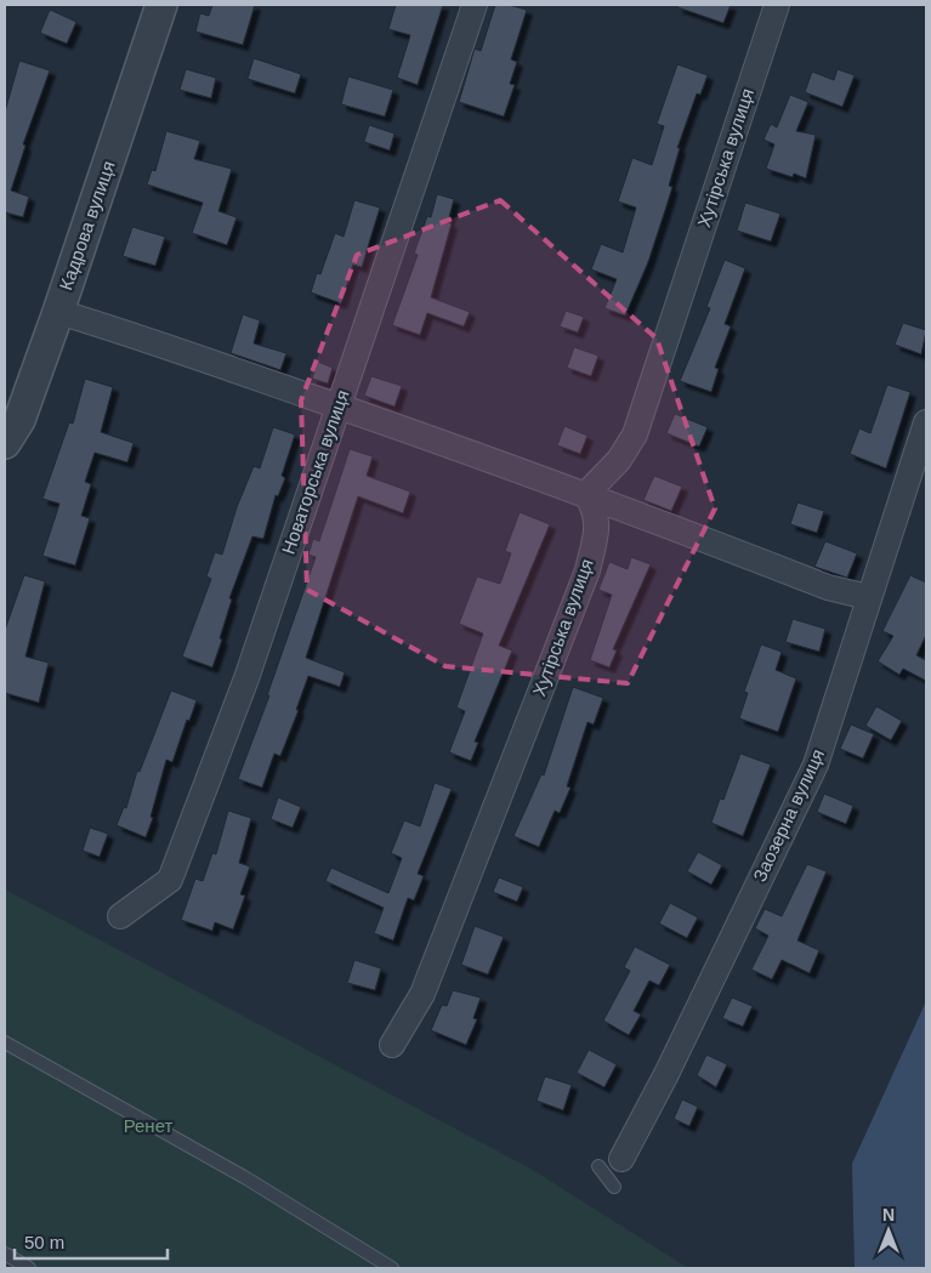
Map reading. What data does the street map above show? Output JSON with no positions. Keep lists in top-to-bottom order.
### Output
{
  "streets": {
    "street": [
      "Хутірська вулиця",
      "Кадрова вулиця",
      "Новаторська вулиця",
      "Заозерна вулиця"
    ]
  },
  "parks": ["Ренет"],
  "scale_bar": "50 m",
  "north": "top"
}
